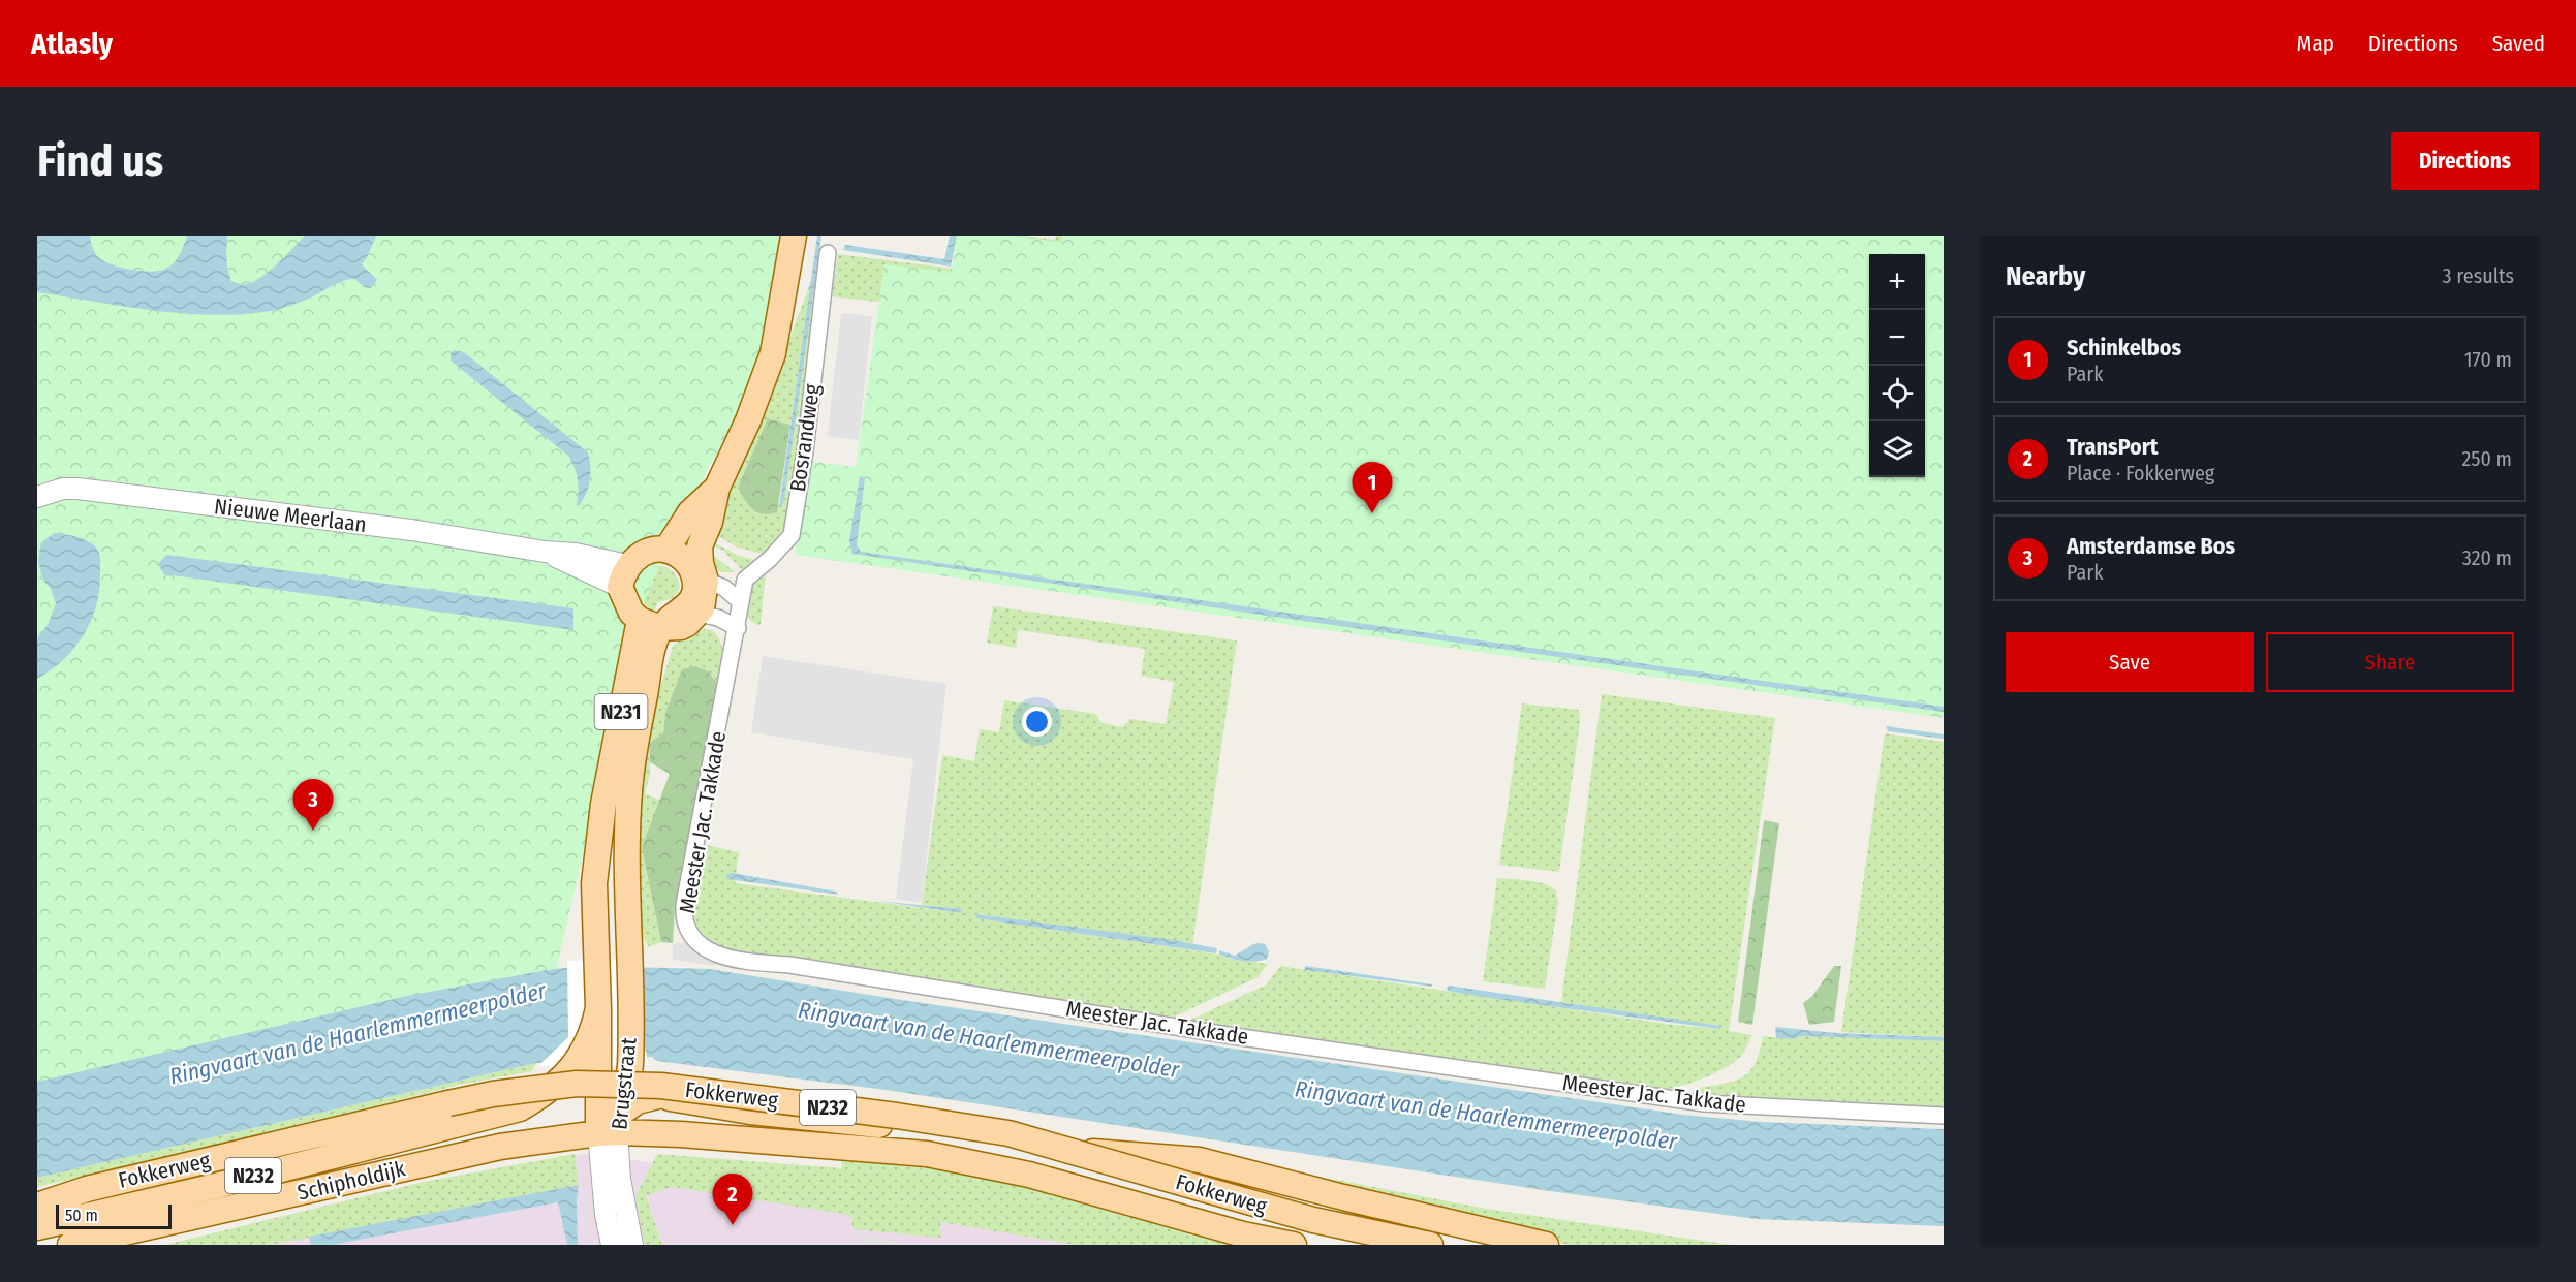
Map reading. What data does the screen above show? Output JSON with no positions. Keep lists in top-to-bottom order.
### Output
{
  "streets": {
    "main road": [
      "N231",
      "Brugstraat",
      "Fokkerweg",
      "N232",
      "Schipholdijk"
    ],
    "street": ["Bosrandweg", "Nieuwe Meerlaan", "Meester Jac. Takkade"]
  },
  "crossings": [
    ["Bosrandweg", "Meester Jac. Takkade"],
    ["Nieuwe Meerlaan", "Brugstraat"],
    ["Brugstraat", "Fokkerweg"],
    ["Brugstraat", "N232"],
    ["Brugstraat", "Schipholdijk"],
    ["Fokkerweg", "N232"],
    ["Fokkerweg", "Schipholdijk"],
    ["N232", "Schipholdijk"]
  ],
  "water": ["Ringvaart van de Haarlemmermeerpolder"],
  "scale_bar": "50 m",
  "page": {
    "header": "Atlasly",
    "nav": ["Map", "Directions", "Saved"],
    "buttons": [
      "Directions",
      ["Save", "Share"]
    ],
    "title": "Find us",
    "heading": ["Nearby", "3 results"],
    "map_buttons": ["+", "−"],
    "list": [
      {
        "mark": "1",
        "name": "Schinkelbos",
        "note": "Park",
        "value": "170 m"
      },
      {
        "mark": "2",
        "name": "TransPort",
        "note": "Place · Fokkerweg",
        "value": "250 m"
      },
      {
        "mark": "3",
        "name": "Amsterdamse Bos",
        "note": "Park",
        "value": "320 m"
      }
    ],
    "pins": ["1", "3", "2"],
    "scale": "50 m"
  }
}
